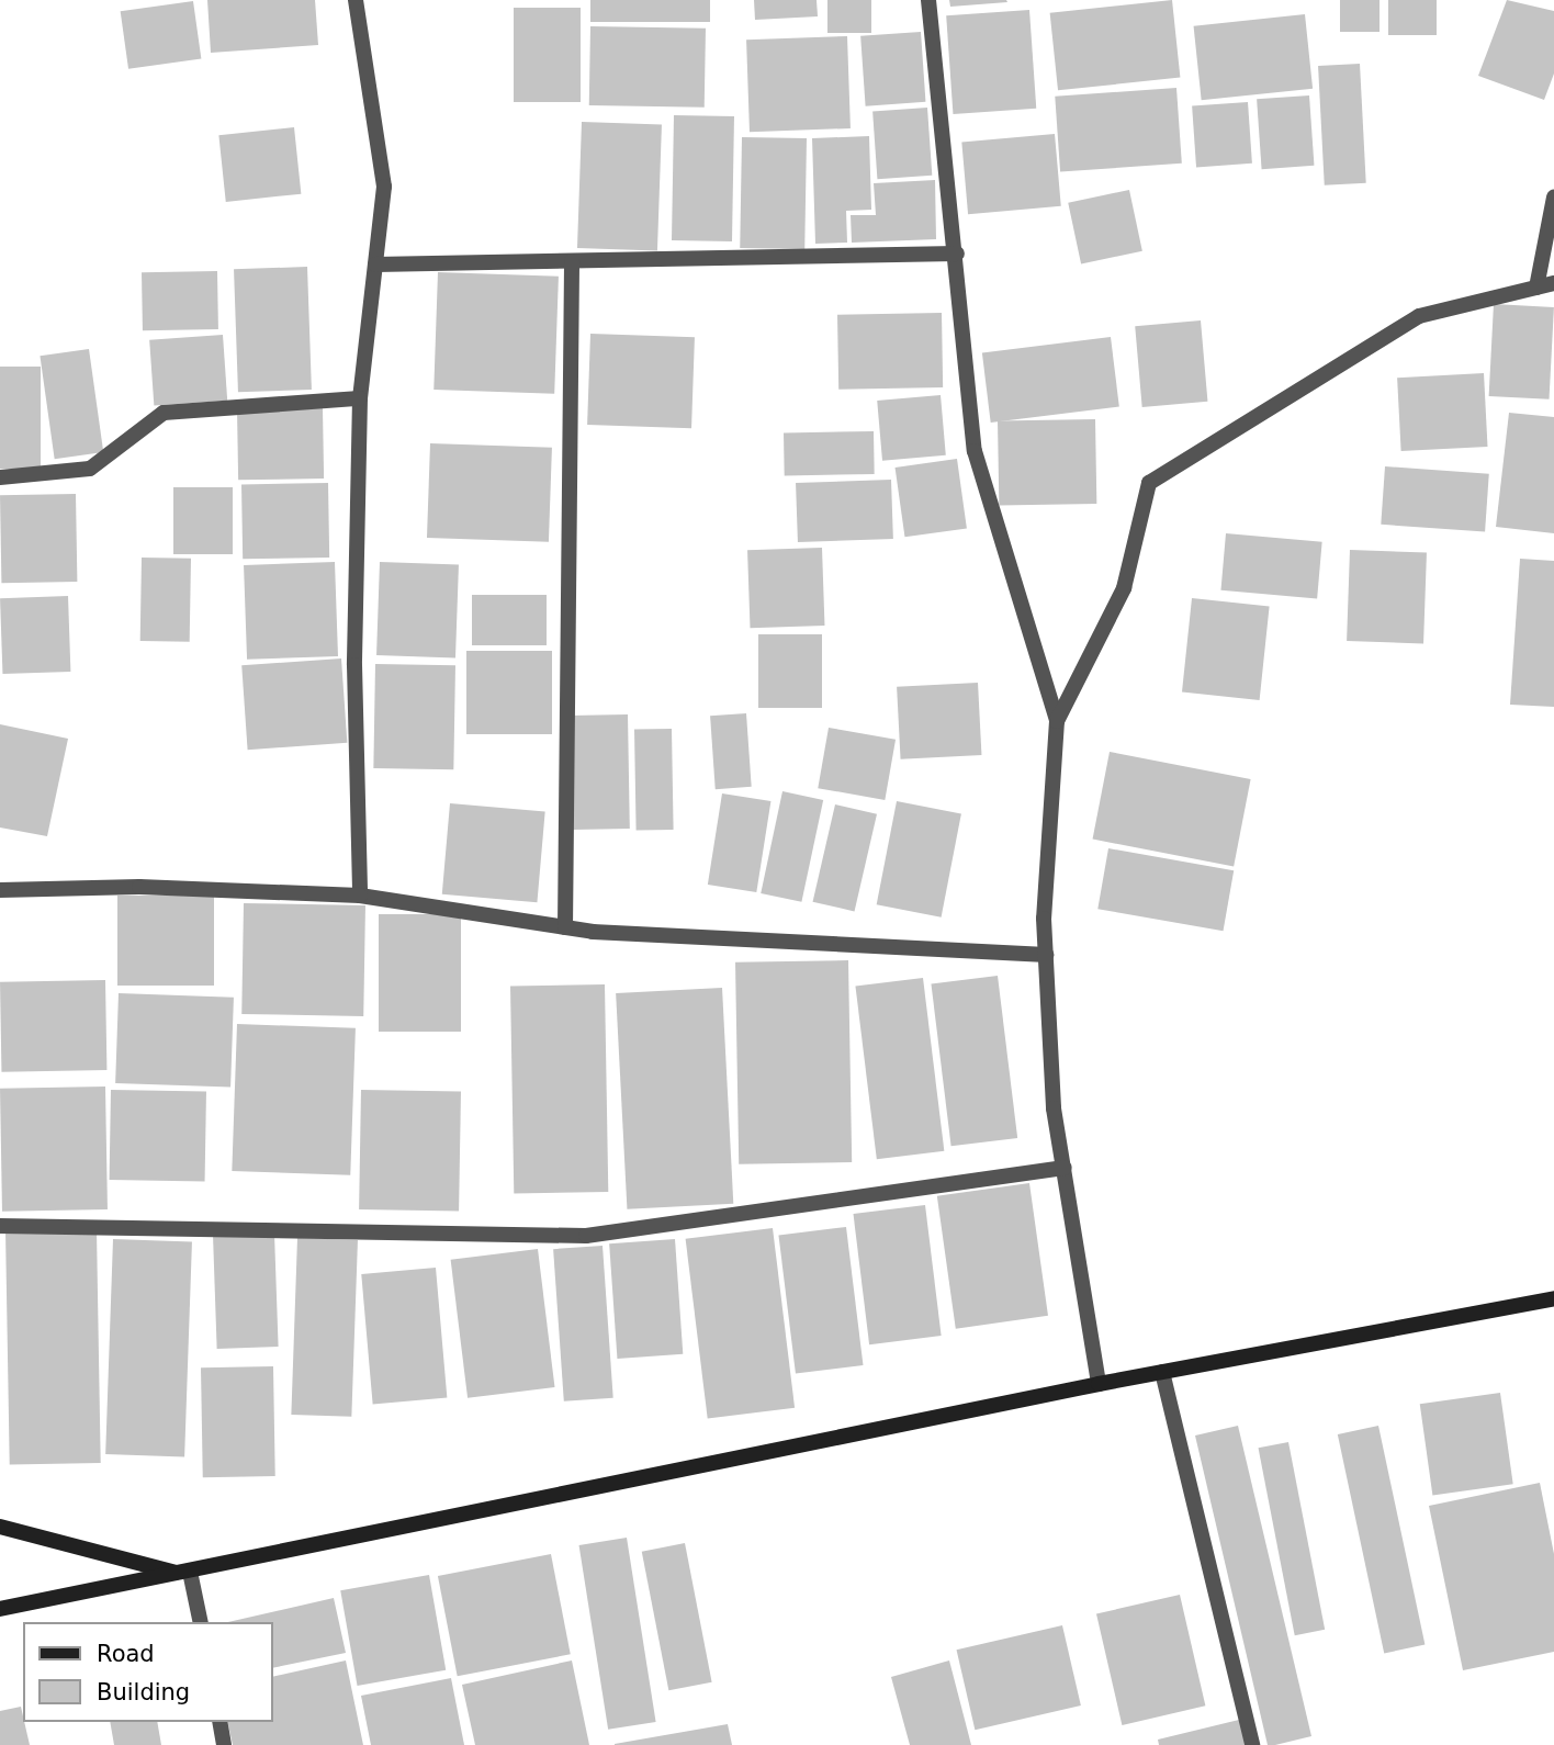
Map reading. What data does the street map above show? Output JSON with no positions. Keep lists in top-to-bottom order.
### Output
{
  "legend": ["Road", "Building"]
}
